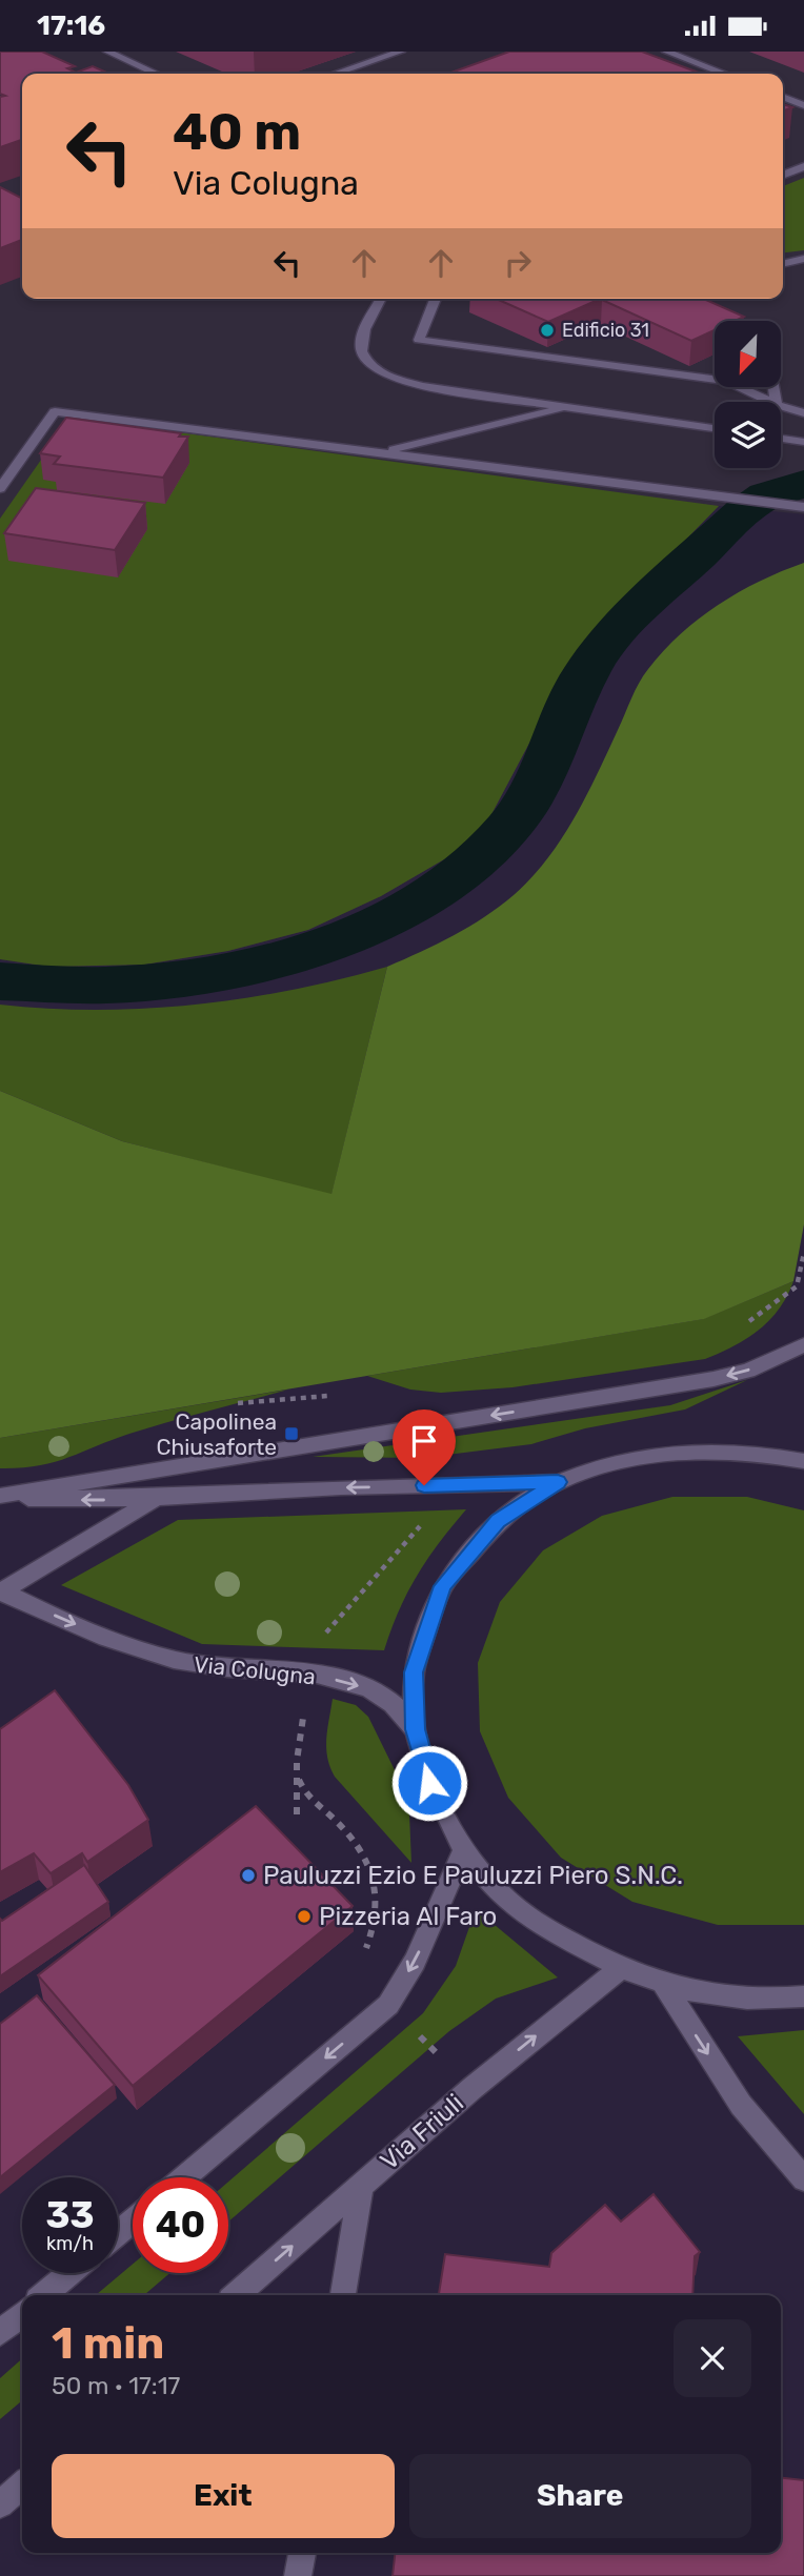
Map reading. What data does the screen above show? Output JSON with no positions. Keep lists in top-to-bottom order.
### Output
{
  "streets": {
    "street": ["Via Colugna", "Via Friuli"]
  },
  "places": {
    "other": ["Edificio 31", "Pauluzzi Ezio E Pauluzzi Piero S.N.C.", "Pizzeria Al Faro"],
    "transit": ["Capolinea Chiusaforte"]
  },
  "north": "bottom left",
  "page": {
    "status": "17:16",
    "turn": ["40 m", "Via Colugna"],
    "speed": "33 km/h",
    "limit": "40",
    "heading": ["1 min", "50 m · 17:17"],
    "buttons": ["Exit", "Share"]
  }
}
